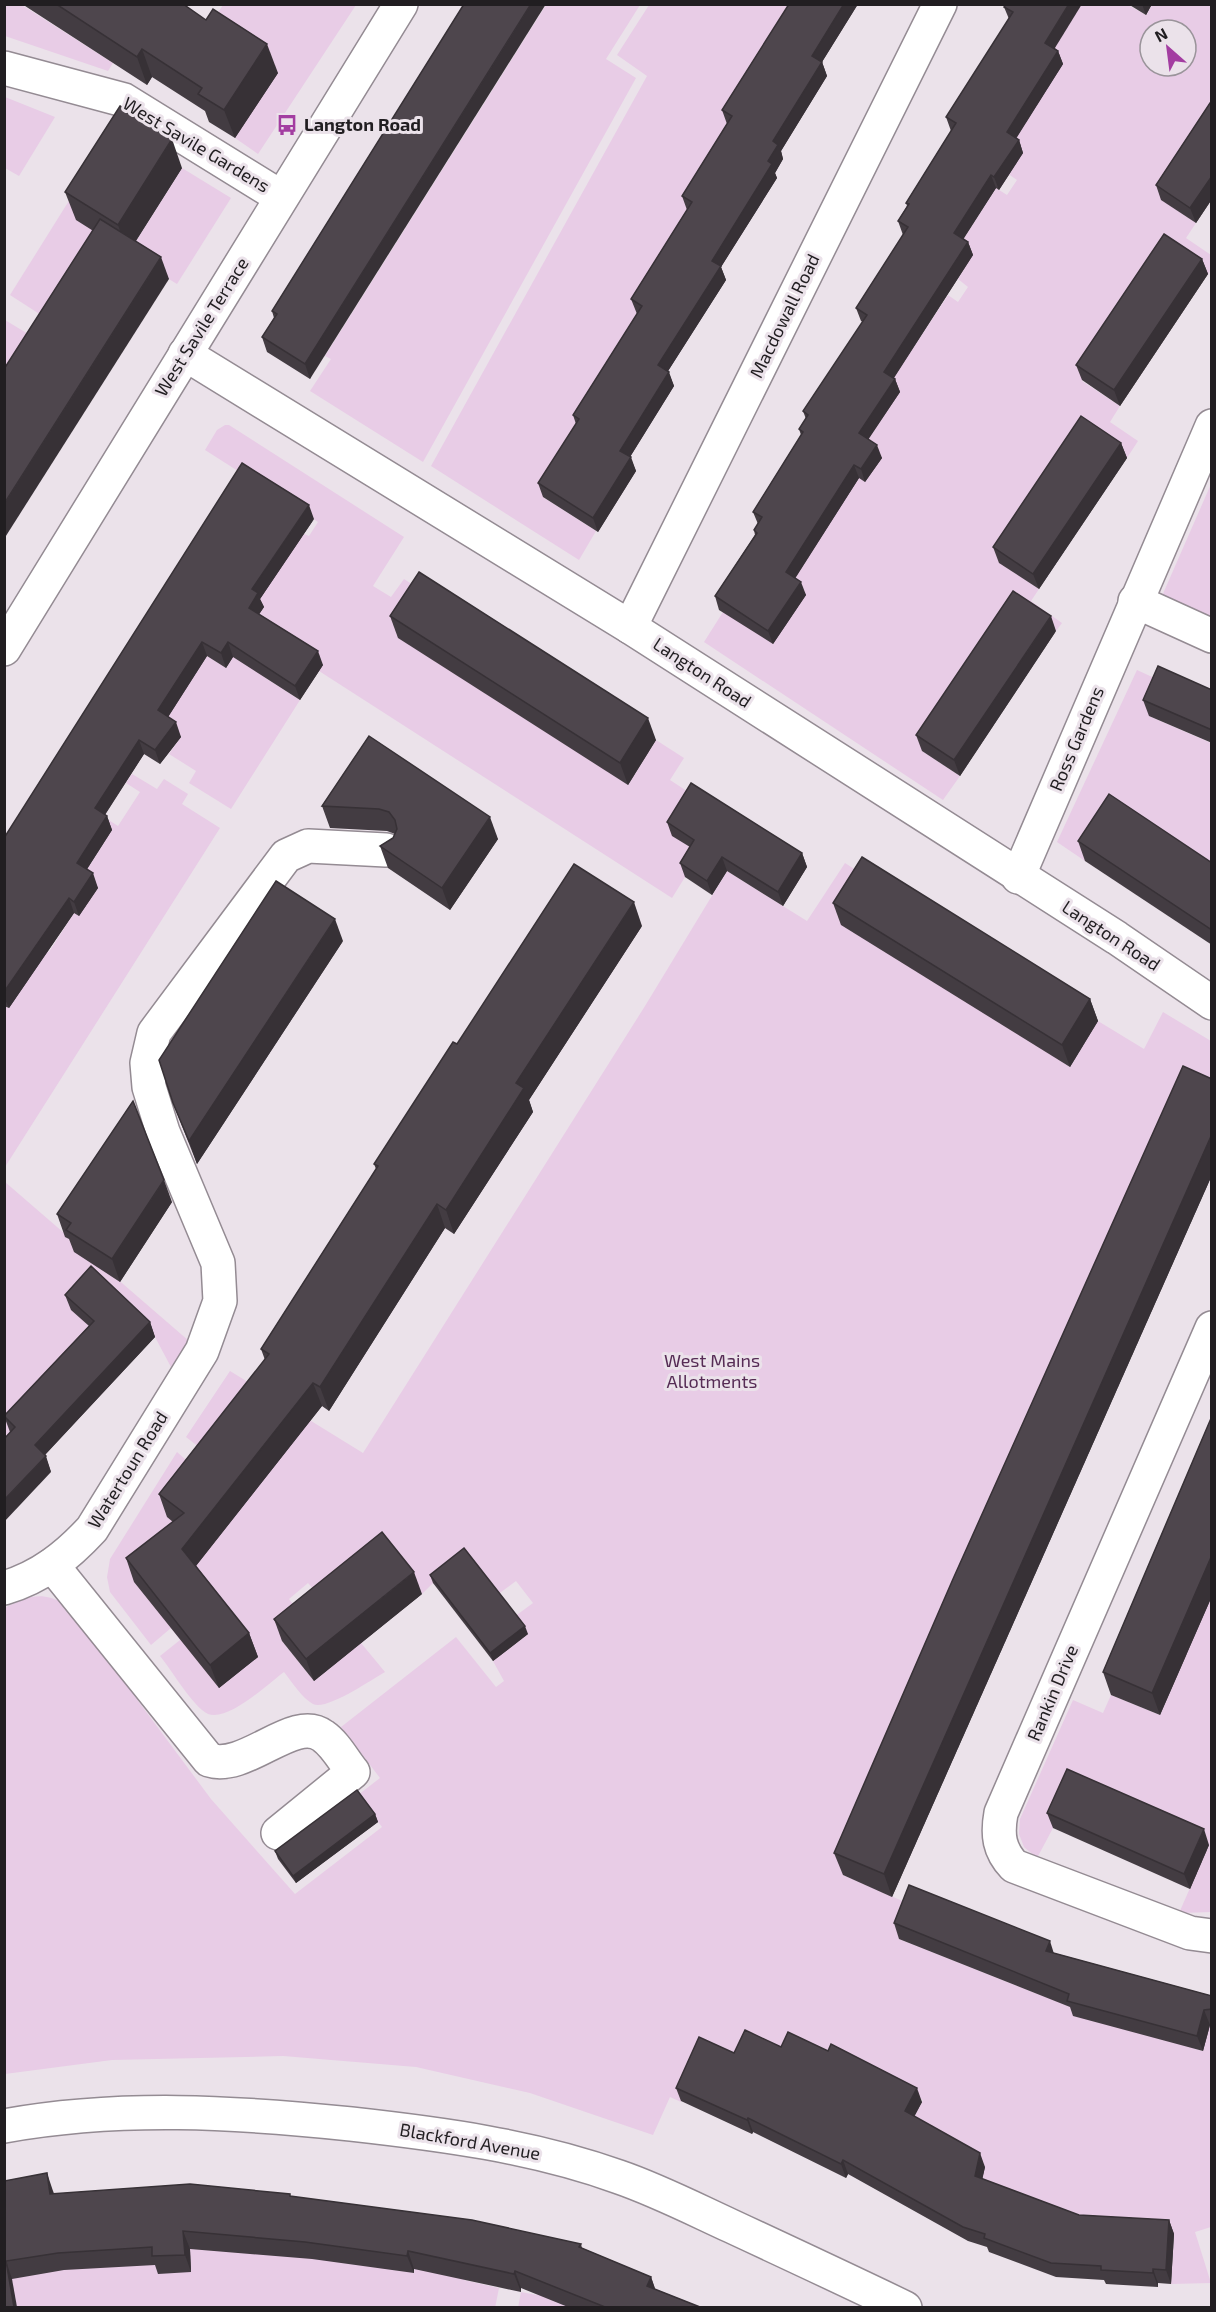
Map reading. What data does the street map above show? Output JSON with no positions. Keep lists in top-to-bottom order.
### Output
{
  "streets": {
    "street": [
      "West Savile Gardens",
      "Macdowall Road",
      "West Savile Terrace",
      "Langton Road",
      "Ross Gardens",
      "Watertoun Road",
      "Rankin Drive",
      "Blackford Avenue"
    ]
  },
  "crossings": [
    ["West Savile Gardens", "West Savile Terrace"],
    ["Macdowall Road", "Langton Road"],
    ["West Savile Terrace", "Langton Road"],
    ["Langton Road", "Ross Gardens"]
  ],
  "parks": ["West Mains Allotments"],
  "places": {
    "bus stop": ["Langton Road"]
  },
  "north": "top left"
}
